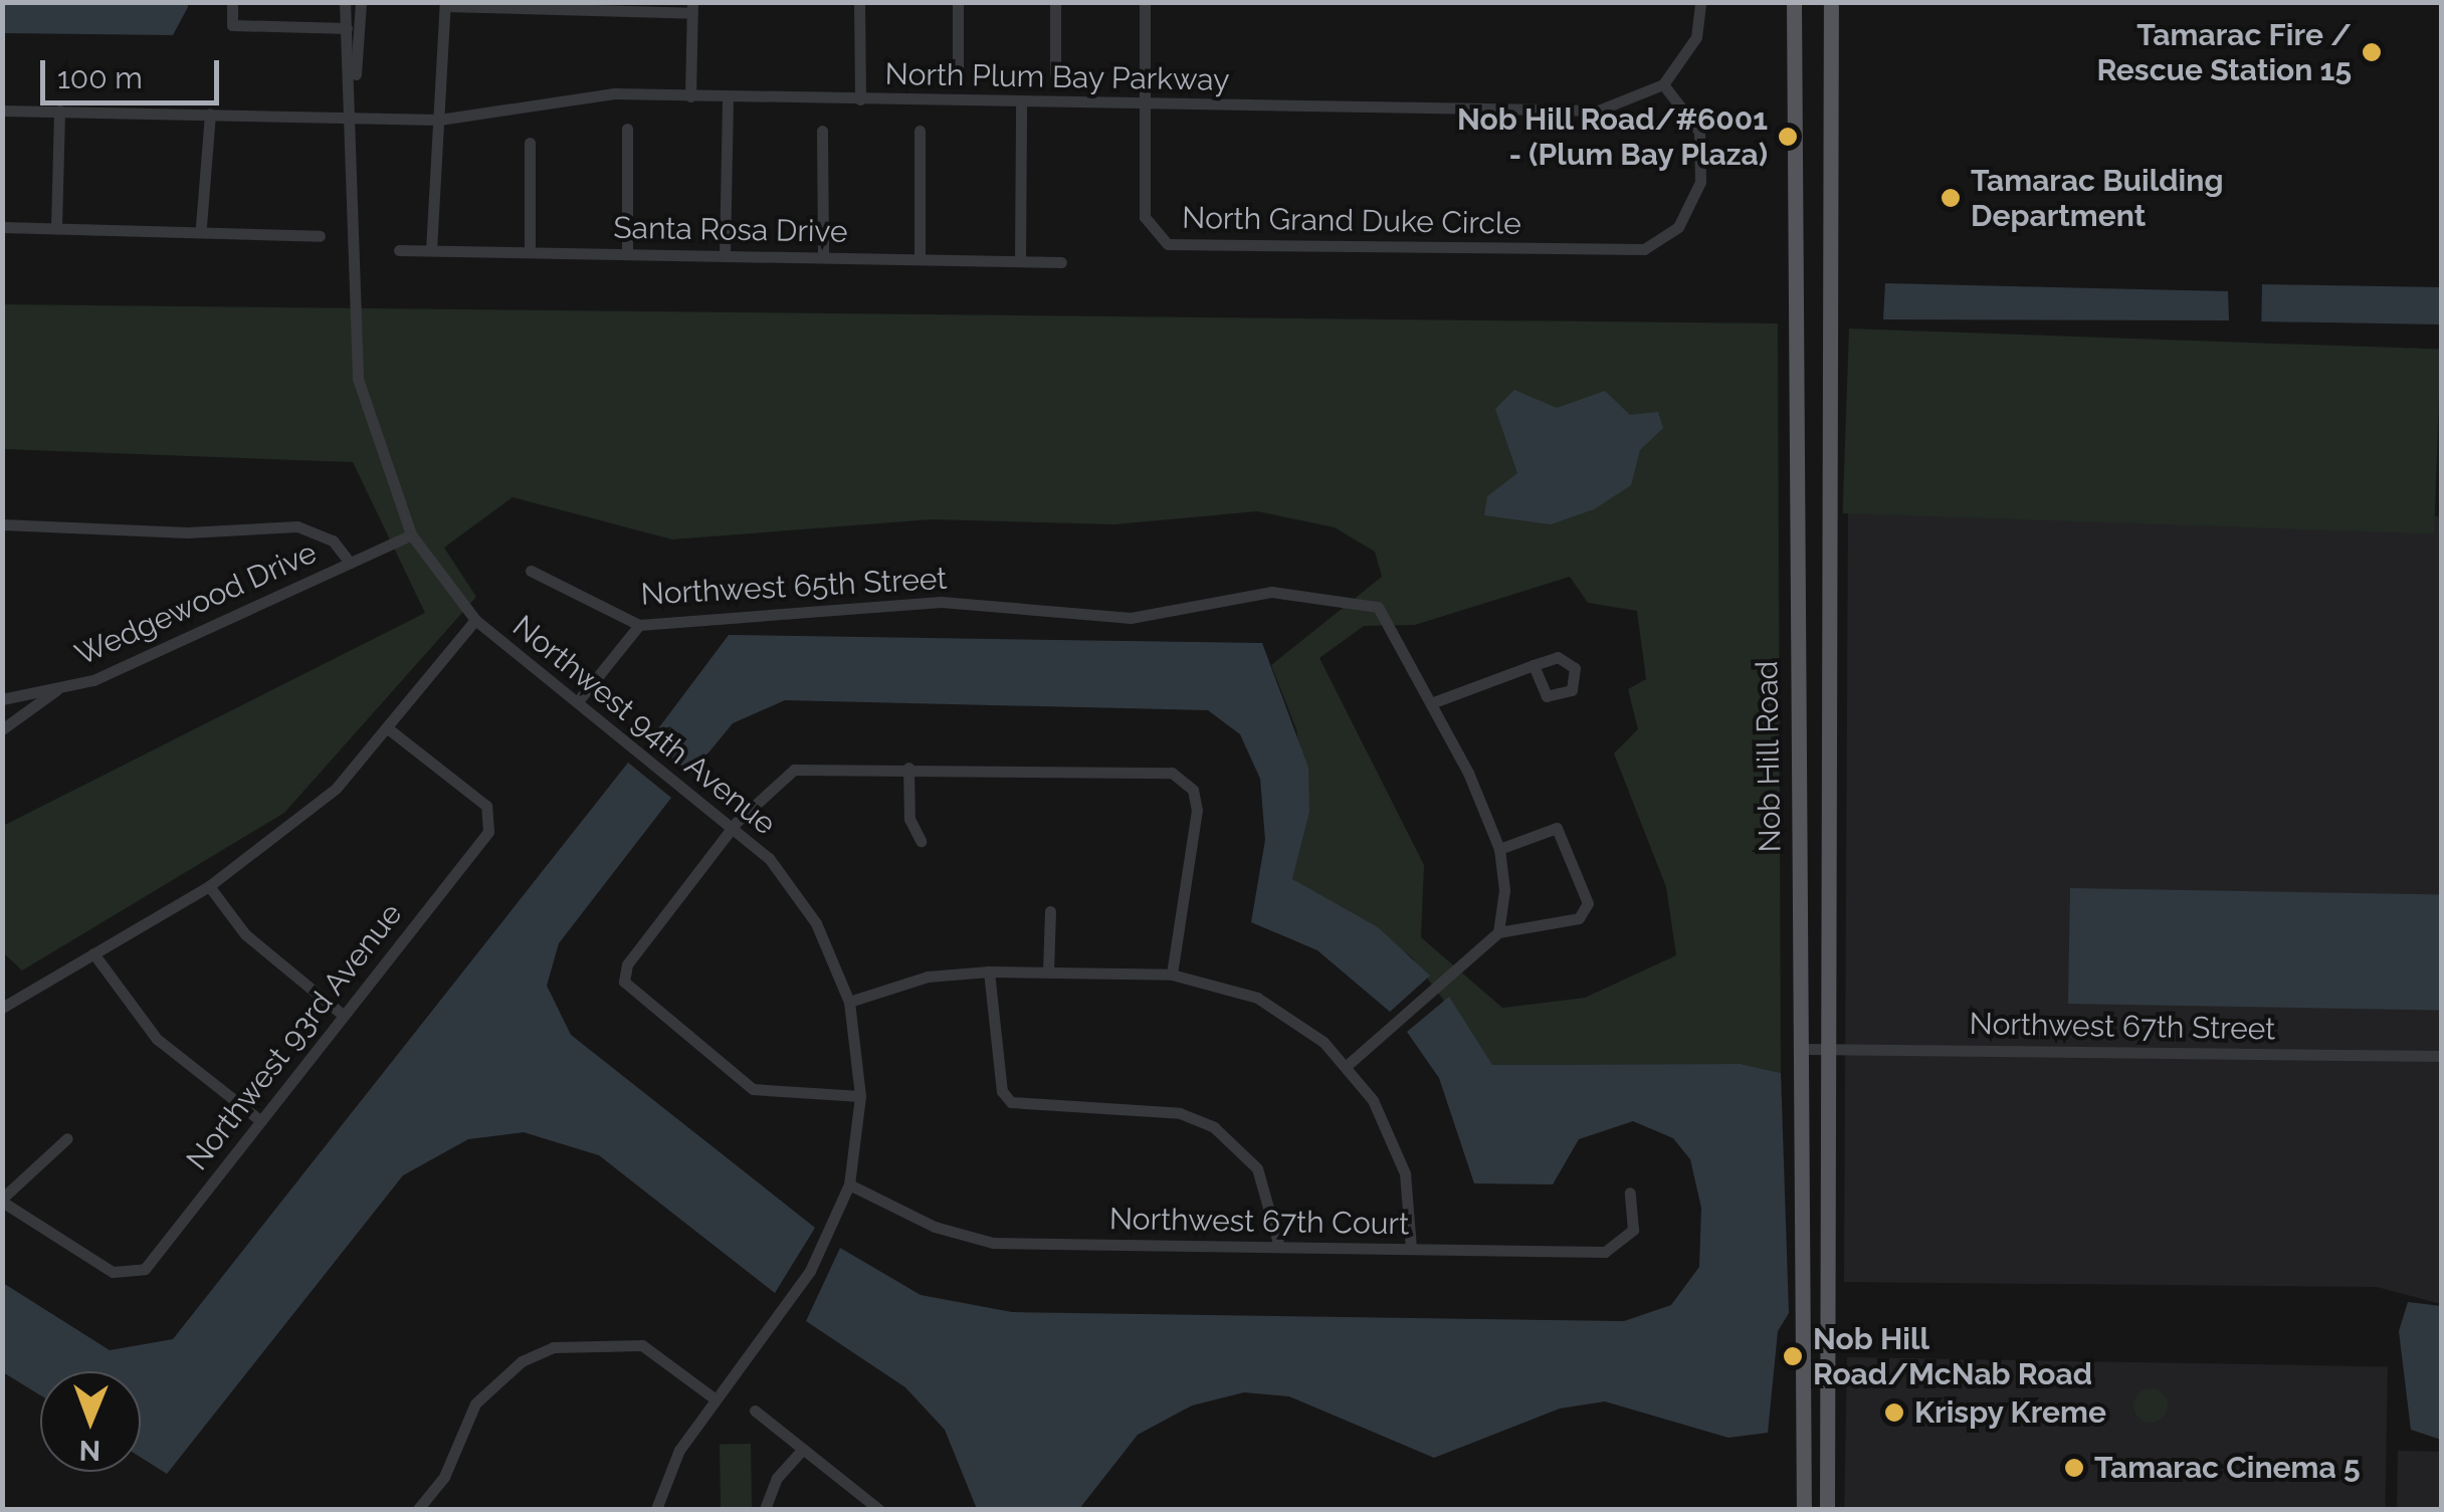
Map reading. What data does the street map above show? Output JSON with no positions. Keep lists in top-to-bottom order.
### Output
{
  "streets": {
    "main road": ["Nob Hill Road"],
    "street": [
      "North Plum Bay Parkway",
      "North Grand Duke Circle",
      "Santa Rosa Drive",
      "Northwest 65th Street",
      "Wedgewood Drive",
      "Northwest 94th Avenue",
      "Northwest 67th Street",
      "Northwest 93rd Avenue",
      "Northwest 67th Court"
    ]
  },
  "crossings": [
    ["North Plum Bay Parkway", "North Grand Duke Circle"],
    ["North Plum Bay Parkway", "Northwest 94th Avenue"],
    ["Wedgewood Drive", "Northwest 94th Avenue"],
    ["Northwest 94th Avenue", "Northwest 67th Court"],
    ["Nob Hill Road", "Northwest 67th Street"]
  ],
  "places": [
    "Tamarac Fire / Rescue Station 15",
    "Nob Hill Road/#6001 - (Plum Bay Plaza)",
    "Tamarac Building Department",
    "Nob Hill Road/McNab Road",
    "Krispy Kreme",
    "Tamarac Cinema 5"
  ],
  "scale_bar": "100 m",
  "north": "bottom"
}
